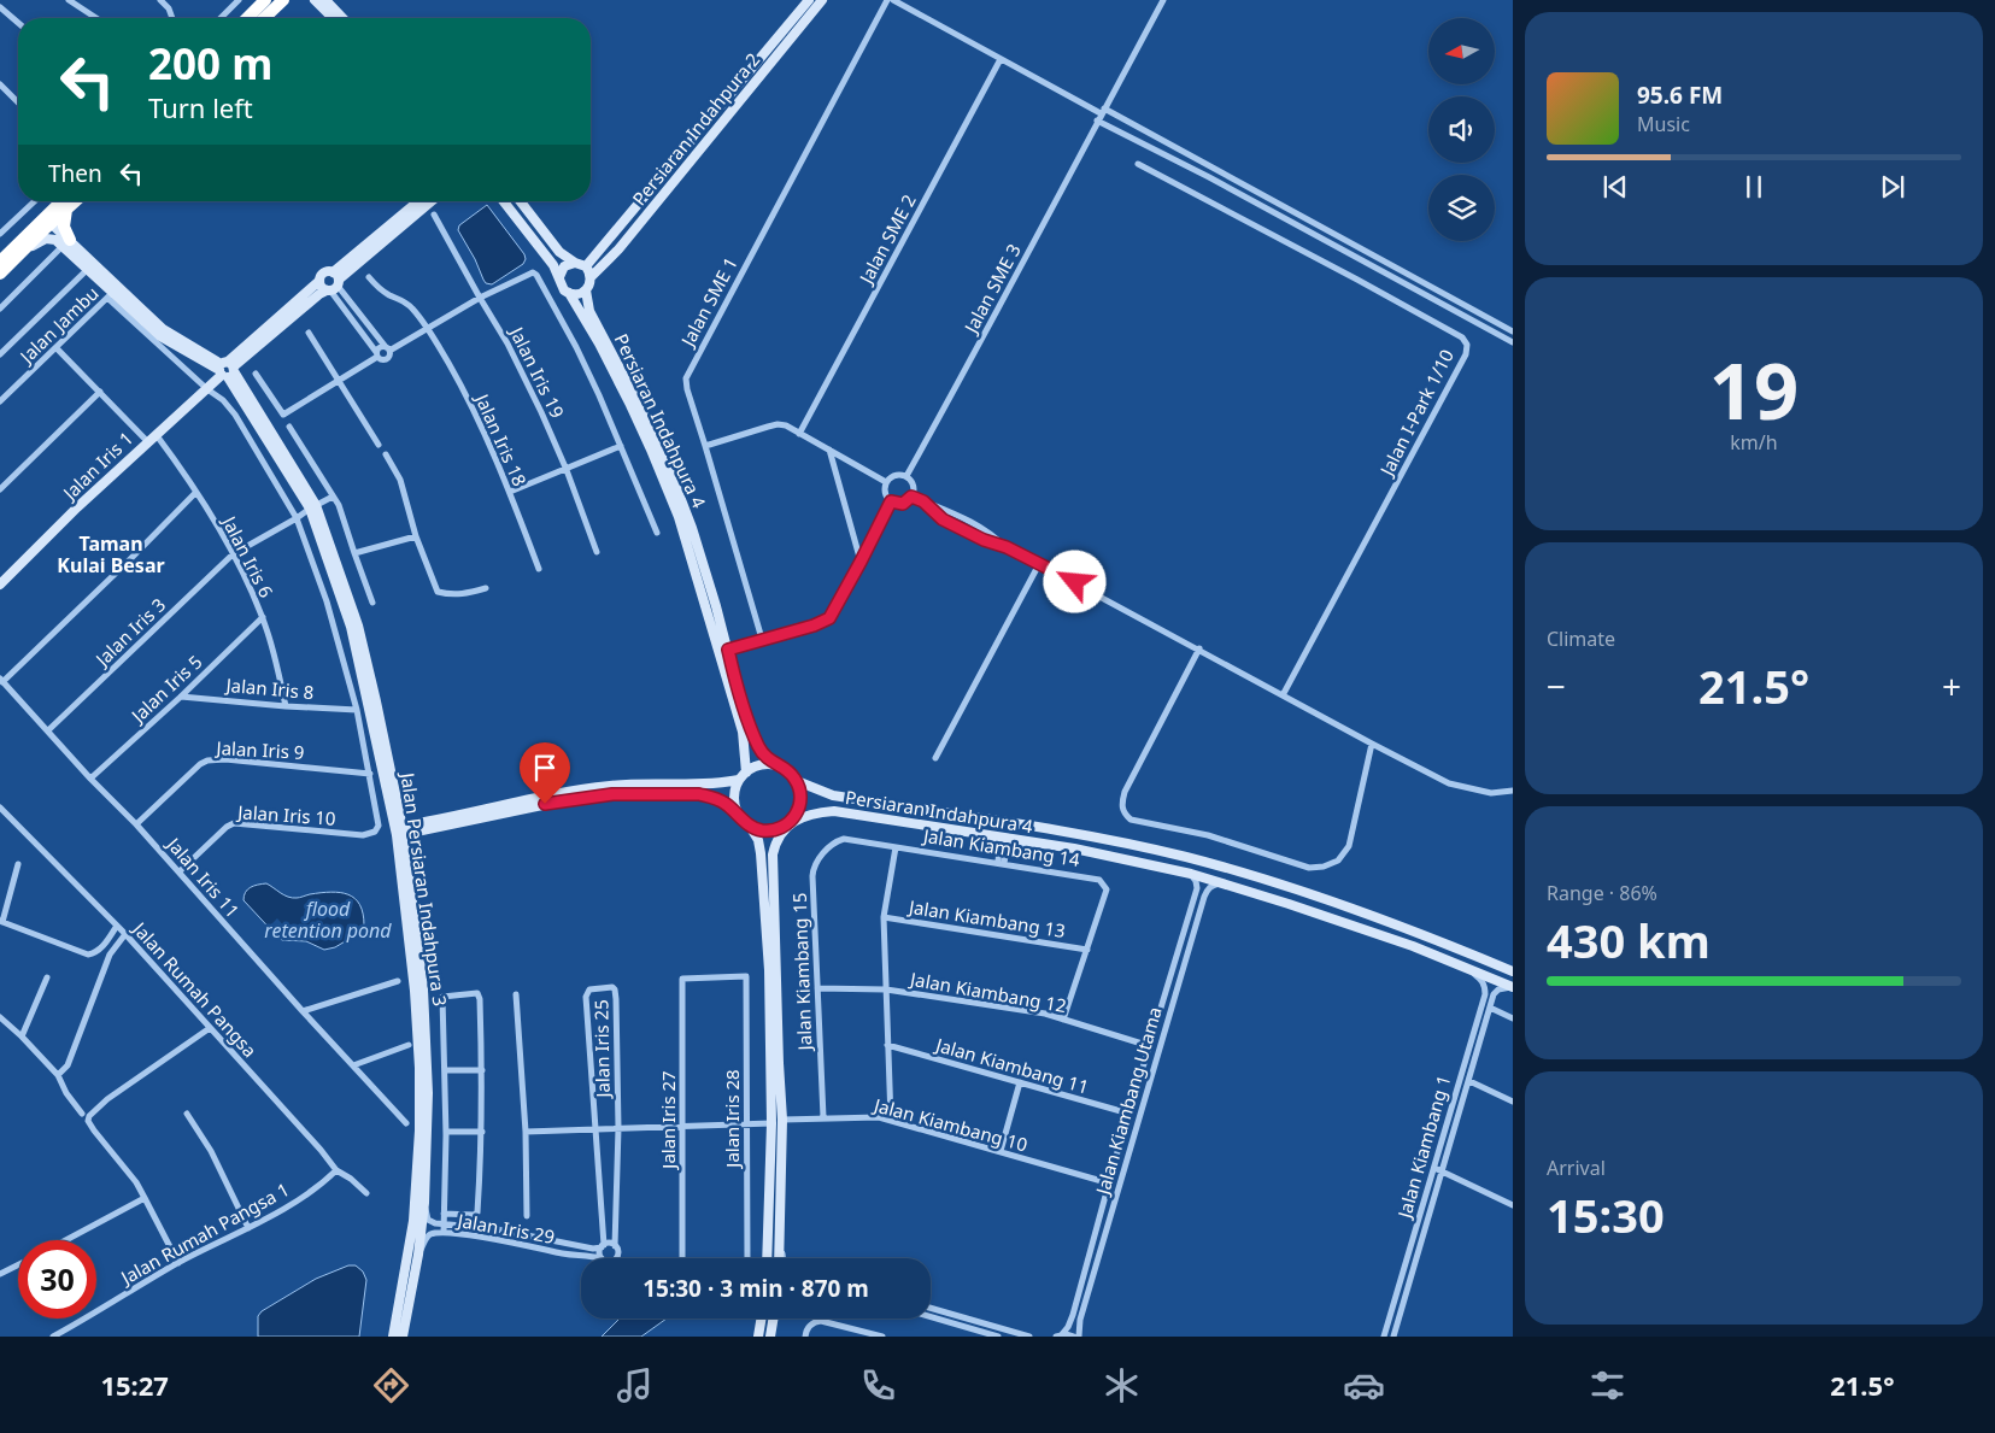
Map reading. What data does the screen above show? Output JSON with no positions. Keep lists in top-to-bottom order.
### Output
{
  "streets": {
    "main road": [
      "Persiaran Indahpura 2",
      "Persiaran Indahpura 4",
      "Jalan Iris 1",
      "Jalan Persiaran Indahpura 3"
    ],
    "street": [
      "Jalan SME 2",
      "Jalan SME 3",
      "Jalan SME 1",
      "Jalan Jambu",
      "Jalan Iris 19",
      "Jalan I-Park 1/10",
      "Jalan Iris 18",
      "Jalan Iris 6",
      "Jalan Iris 3",
      "Jalan Iris 5",
      "Jalan Iris 8",
      "Jalan Iris 9",
      "Jalan Iris 10",
      "Jalan Kiambang 14",
      "Jalan Iris 11",
      "Jalan Kiambang 13",
      "Jalan Kiambang 15",
      "Jalan Rumah Pangsa",
      "Jalan Kiambang 12",
      "Jalan Iris 25",
      "Jalan Kiambang 11",
      "Jalan Kiambang Utama",
      "Jalan Iris 28",
      "Jalan Iris 27",
      "Jalan Kiambang 10",
      "Jalan Kiambang 1",
      "Jalan Iris 29",
      "Jalan Rumah Pangsa 1"
    ]
  },
  "crossings": [
    ["Persiaran Indahpura 2", "Persiaran Indahpura 4"],
    ["Jalan Jambu", "Jalan Iris 6"],
    ["Persiaran Indahpura 4", "Jalan Kiambang Utama"],
    ["Persiaran Indahpura 4", "Jalan Kiambang 1"],
    ["Jalan Iris 1", "Jalan Iris 6"],
    ["Jalan Iris 1", "Jalan Persiaran Indahpura 3"],
    ["Jalan Iris 6", "Jalan Iris 3"],
    ["Jalan Iris 6", "Jalan Iris 5"],
    ["Jalan Iris 6", "Jalan Iris 8"],
    ["Jalan Iris 3", "Jalan Iris 11"],
    ["Jalan Iris 3", "Jalan Persiaran Indahpura 3"],
    ["Jalan Iris 5", "Jalan Iris 8"],
    ["Jalan Iris 5", "Jalan Iris 11"],
    ["Jalan Iris 9", "Jalan Iris 10"],
    ["Jalan Iris 9", "Jalan Iris 11"],
    ["Jalan Iris 10", "Jalan Iris 11"],
    ["Jalan Kiambang 14", "Jalan Kiambang 13"],
    ["Jalan Kiambang 14", "Jalan Kiambang 15"],
    ["Jalan Kiambang 14", "Jalan Kiambang 12"],
    ["Jalan Kiambang 14", "Jalan Kiambang 11"],
    ["Jalan Kiambang 14", "Jalan Kiambang 10"],
    ["Jalan Persiaran Indahpura 3", "Jalan Iris 29"],
    ["Jalan Kiambang 15", "Jalan Kiambang 12"],
    ["Jalan Kiambang 15", "Jalan Kiambang 10"],
    ["Jalan Rumah Pangsa", "Jalan Rumah Pangsa 1"],
    ["Jalan Kiambang 12", "Jalan Kiambang Utama"],
    ["Jalan Iris 25", "Jalan Iris 29"],
    ["Jalan Kiambang 11", "Jalan Kiambang Utama"],
    ["Jalan Kiambang Utama", "Jalan Kiambang 10"],
    ["Jalan Iris 28", "Jalan Iris 27"]
  ],
  "districts": ["Taman Kulai Besar"],
  "water": ["flood retention pond"],
  "north": "left",
  "page": {
    "turn": ["200 m", "Turn left"],
    "song": ["95.6 FM", "Music"],
    "then": "Then",
    "tile": [
      ["19", "km/h"],
      "Climate",
      ["Range · 86%", "430 km"],
      ["Arrival", "15:30"]
    ],
    "heat": ["−", "21.5°", "+"],
    "limit": "30",
    "trip": "15:30 · 3 min · 870 m",
    "tabs": ["15:27", "21.5°"]
  }
}
